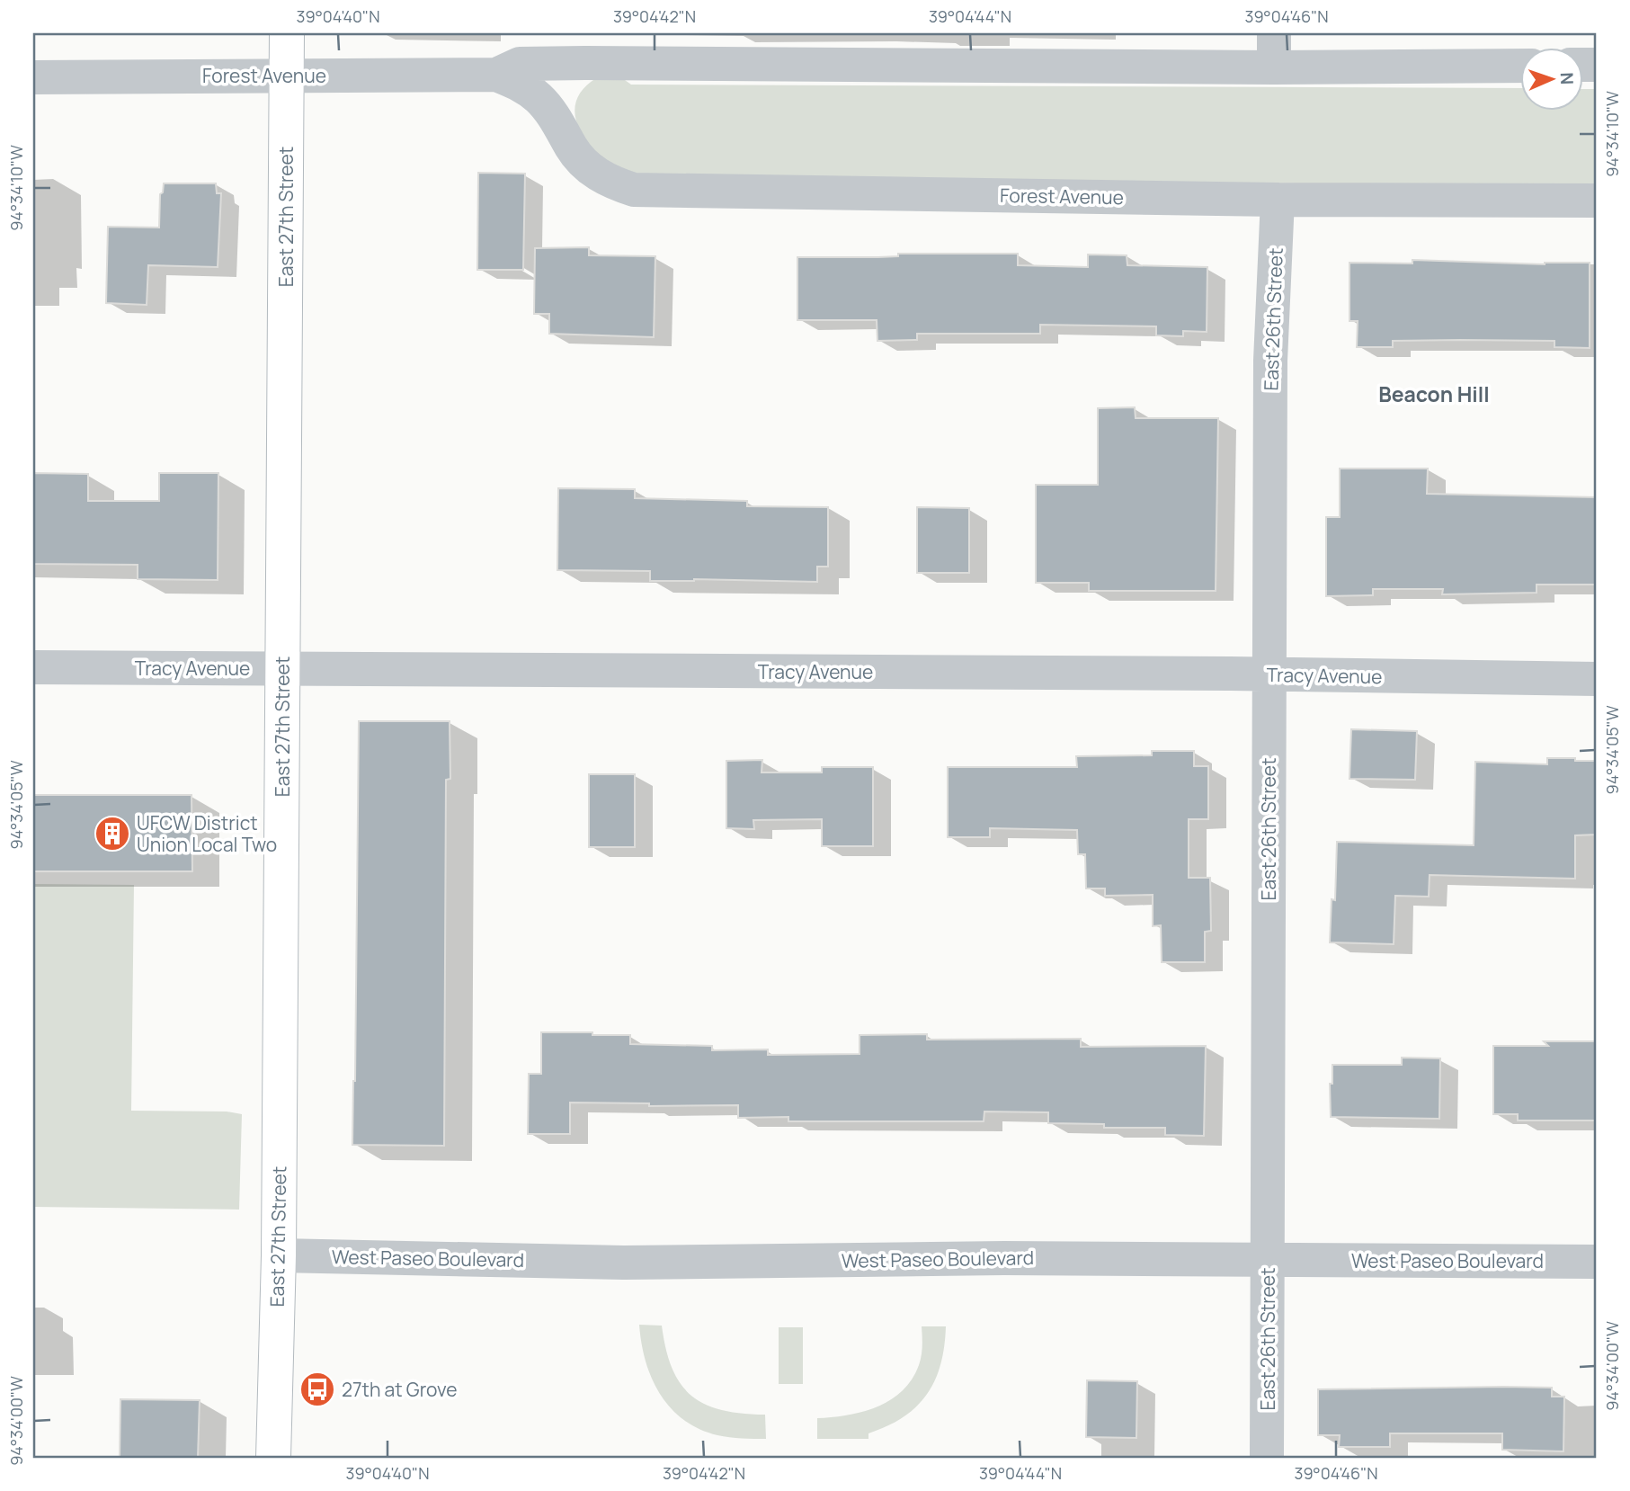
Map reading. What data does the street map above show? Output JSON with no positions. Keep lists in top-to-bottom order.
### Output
{
  "streets": {
    "main road": ["East 27th Street"],
    "street": [
      "Forest Avenue",
      "East 26th Street",
      "Tracy Avenue",
      "West Paseo Boulevard"
    ]
  },
  "crossings": [
    ["Forest Avenue", "East 27th Street"],
    ["Forest Avenue", "East 26th Street"],
    ["East 27th Street", "Tracy Avenue"],
    ["East 27th Street", "West Paseo Boulevard"],
    ["East 26th Street", "Tracy Avenue"],
    ["East 26th Street", "West Paseo Boulevard"]
  ],
  "districts": ["Beacon Hill"],
  "places": {
    "building": ["UFCW District Union Local Two"],
    "bus stop": ["27th at Grove"]
  },
  "north": "right",
  "coordinates": [
    "39°04'40\"N",
    "39°04'42\"N",
    "39°04'44\"N",
    "39°04'46\"N",
    "94°34'10\"W",
    "94°34'05\"W",
    "94°34'00\"W"
  ]
}
